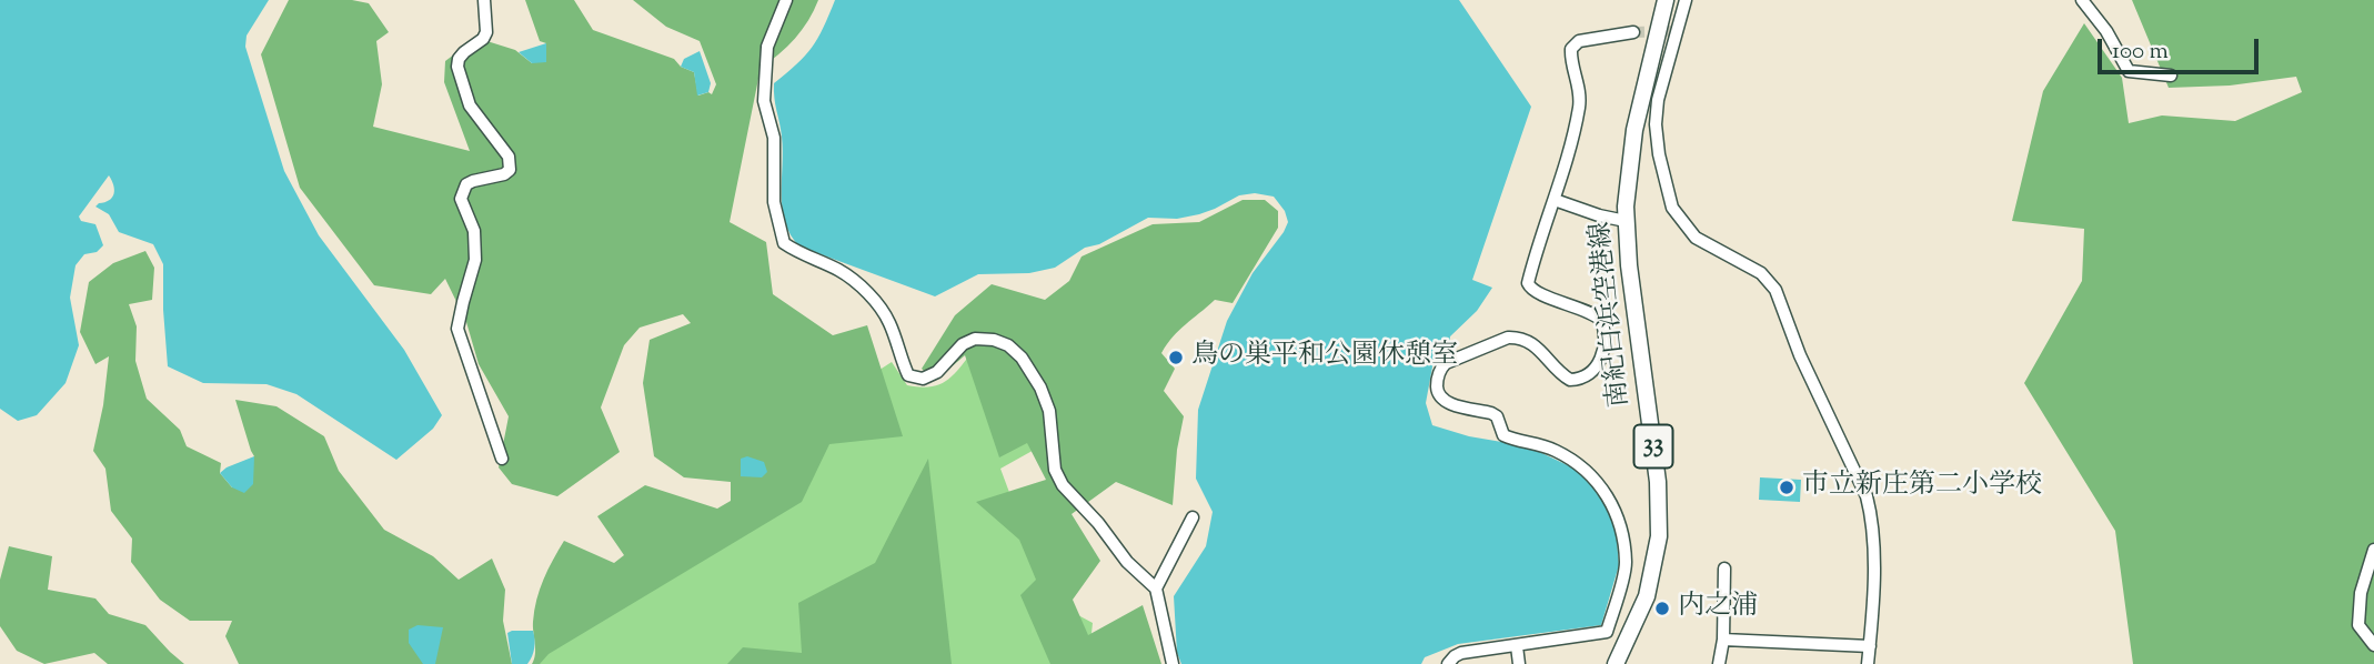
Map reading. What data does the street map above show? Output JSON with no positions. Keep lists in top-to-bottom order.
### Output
{
  "streets": {
    "main road": ["南紀白浜空港線", "33"]
  },
  "places": ["鳥の巣平和公園休憩室", "市立新庄第二小学校", "内之浦"],
  "scale_bar": "100 m"
}
